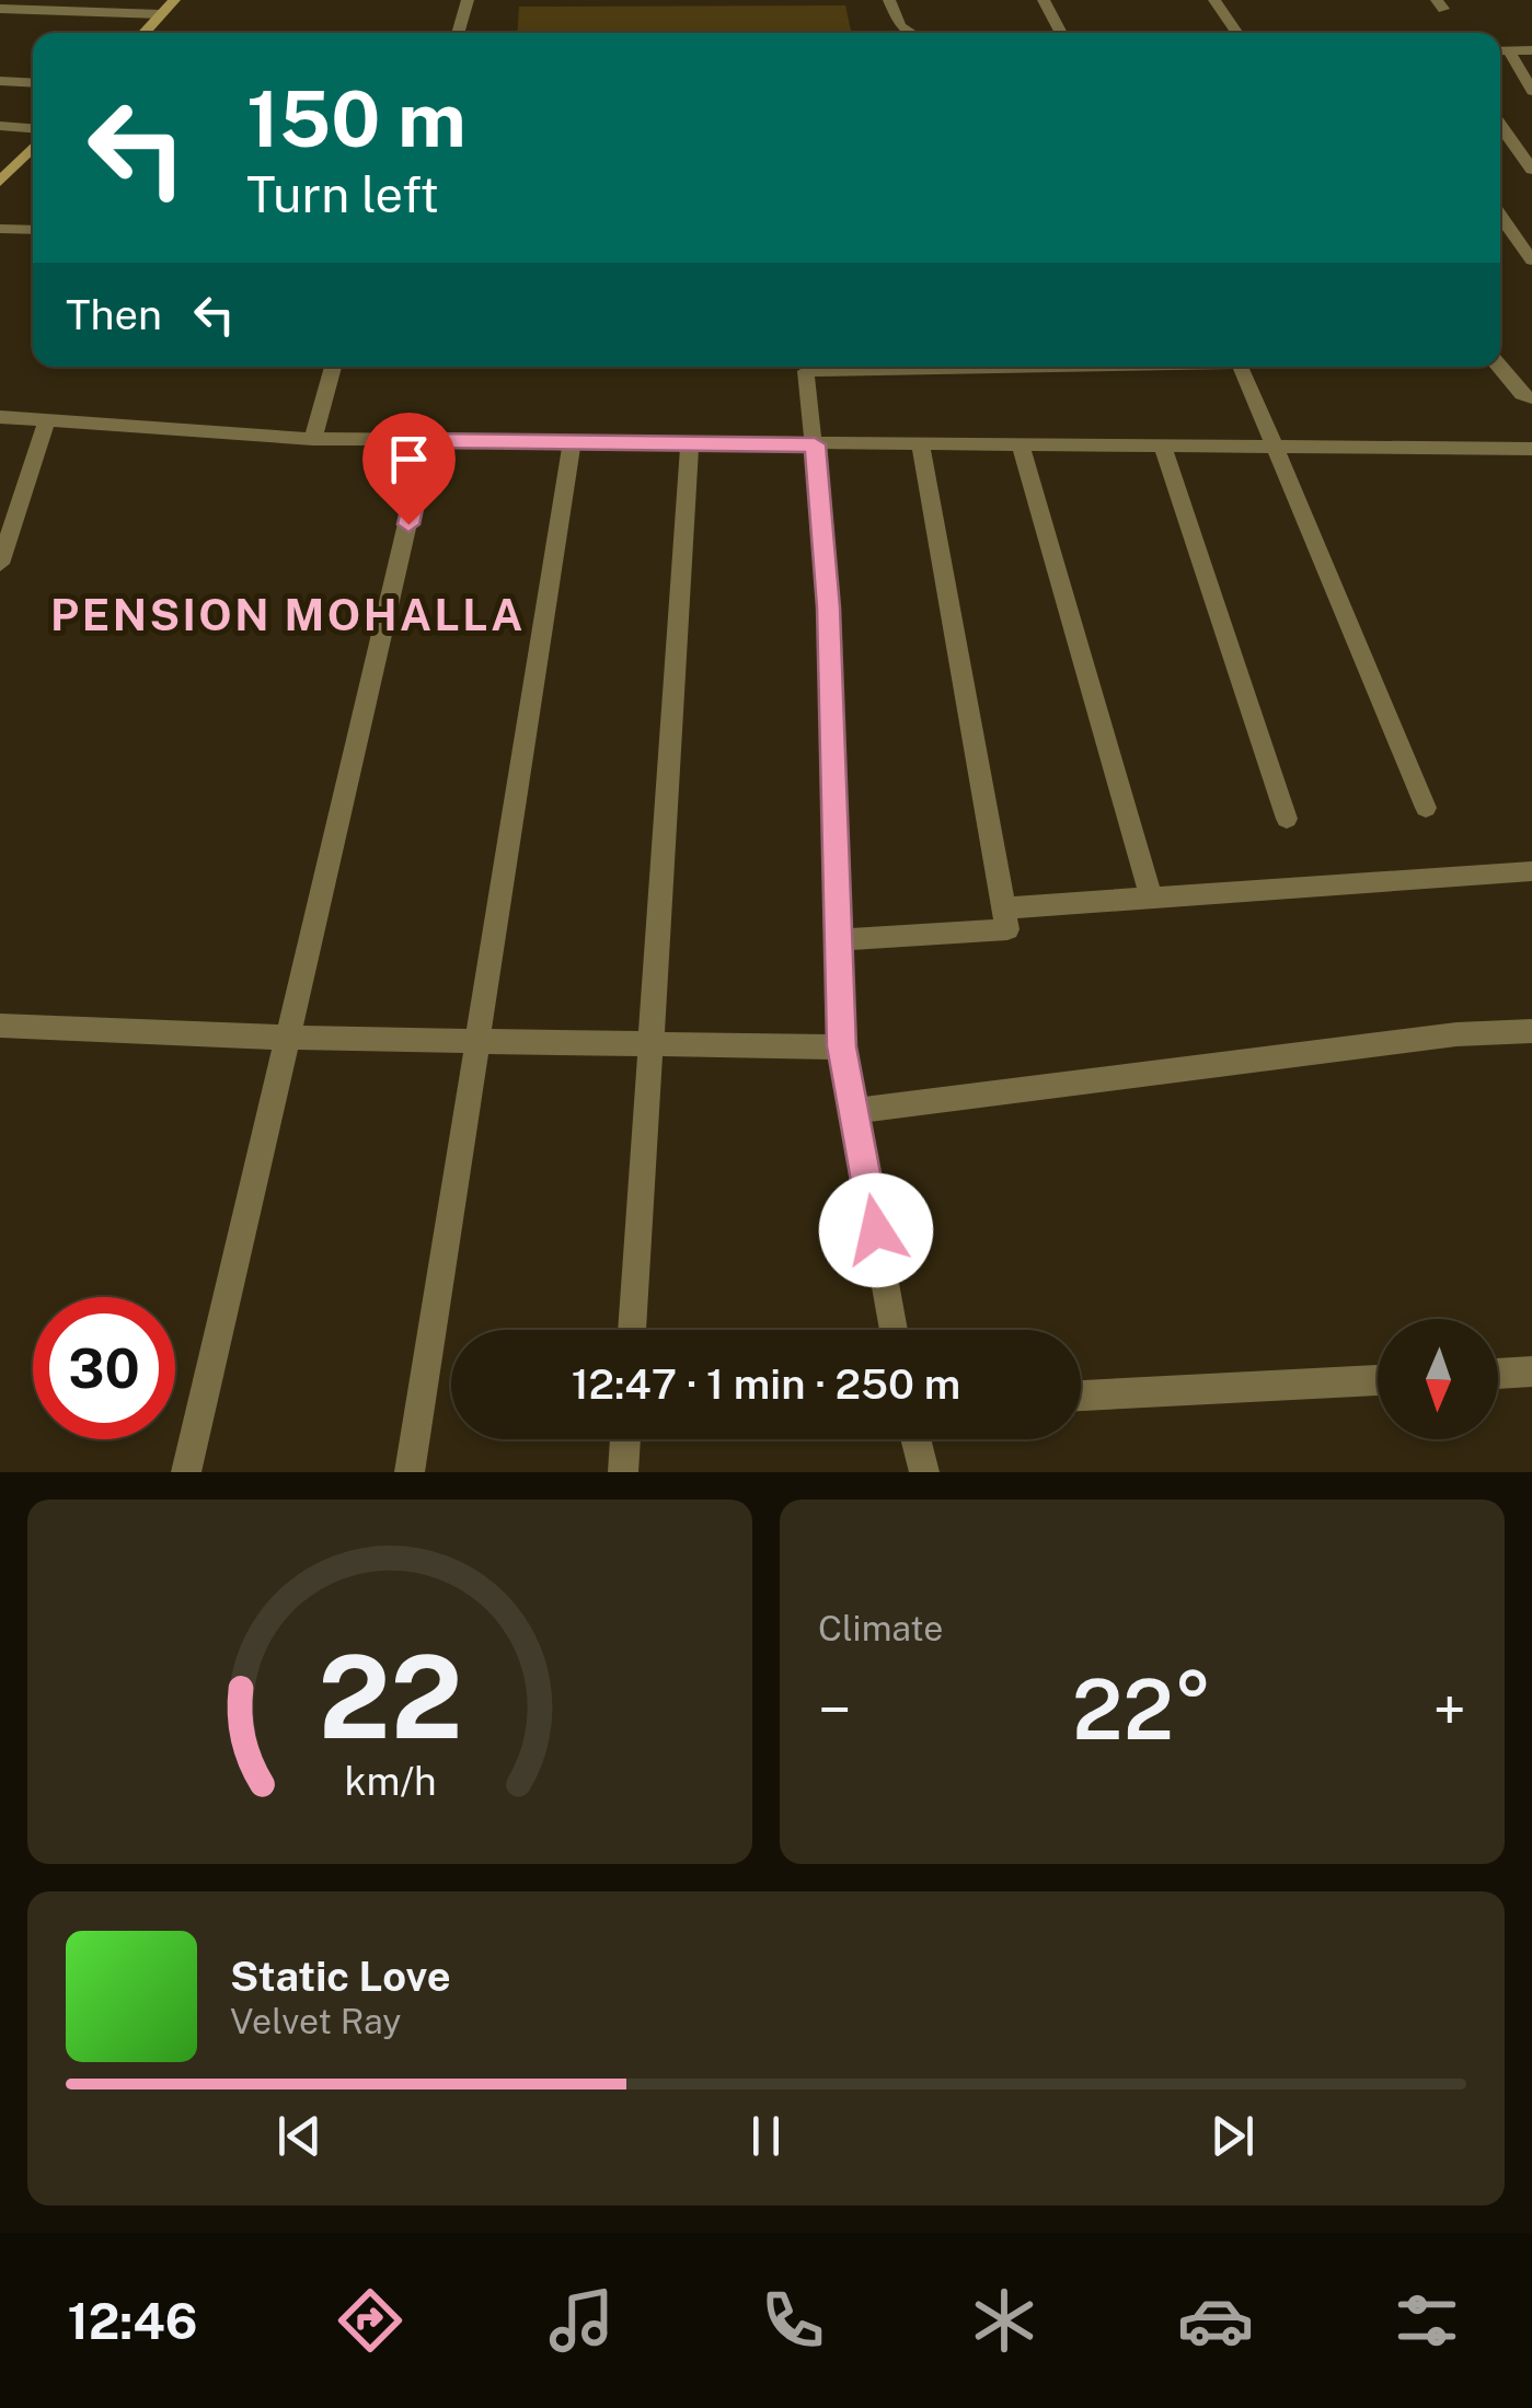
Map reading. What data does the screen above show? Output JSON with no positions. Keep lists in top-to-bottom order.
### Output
{
  "districts": ["PENSION MOHALLA"],
  "north": "bottom",
  "page": {
    "turn": ["150 m", "Turn left"],
    "then": "Then",
    "limit": "30",
    "trip": "12:47 · 1 min · 250 m",
    "tile": "Climate",
    "heat": ["−", "22°", "+"],
    "song": ["Static Love", "Velvet Ray"],
    "tabs": "12:46",
    "gauge": ["22", "km/h"]
  }
}
